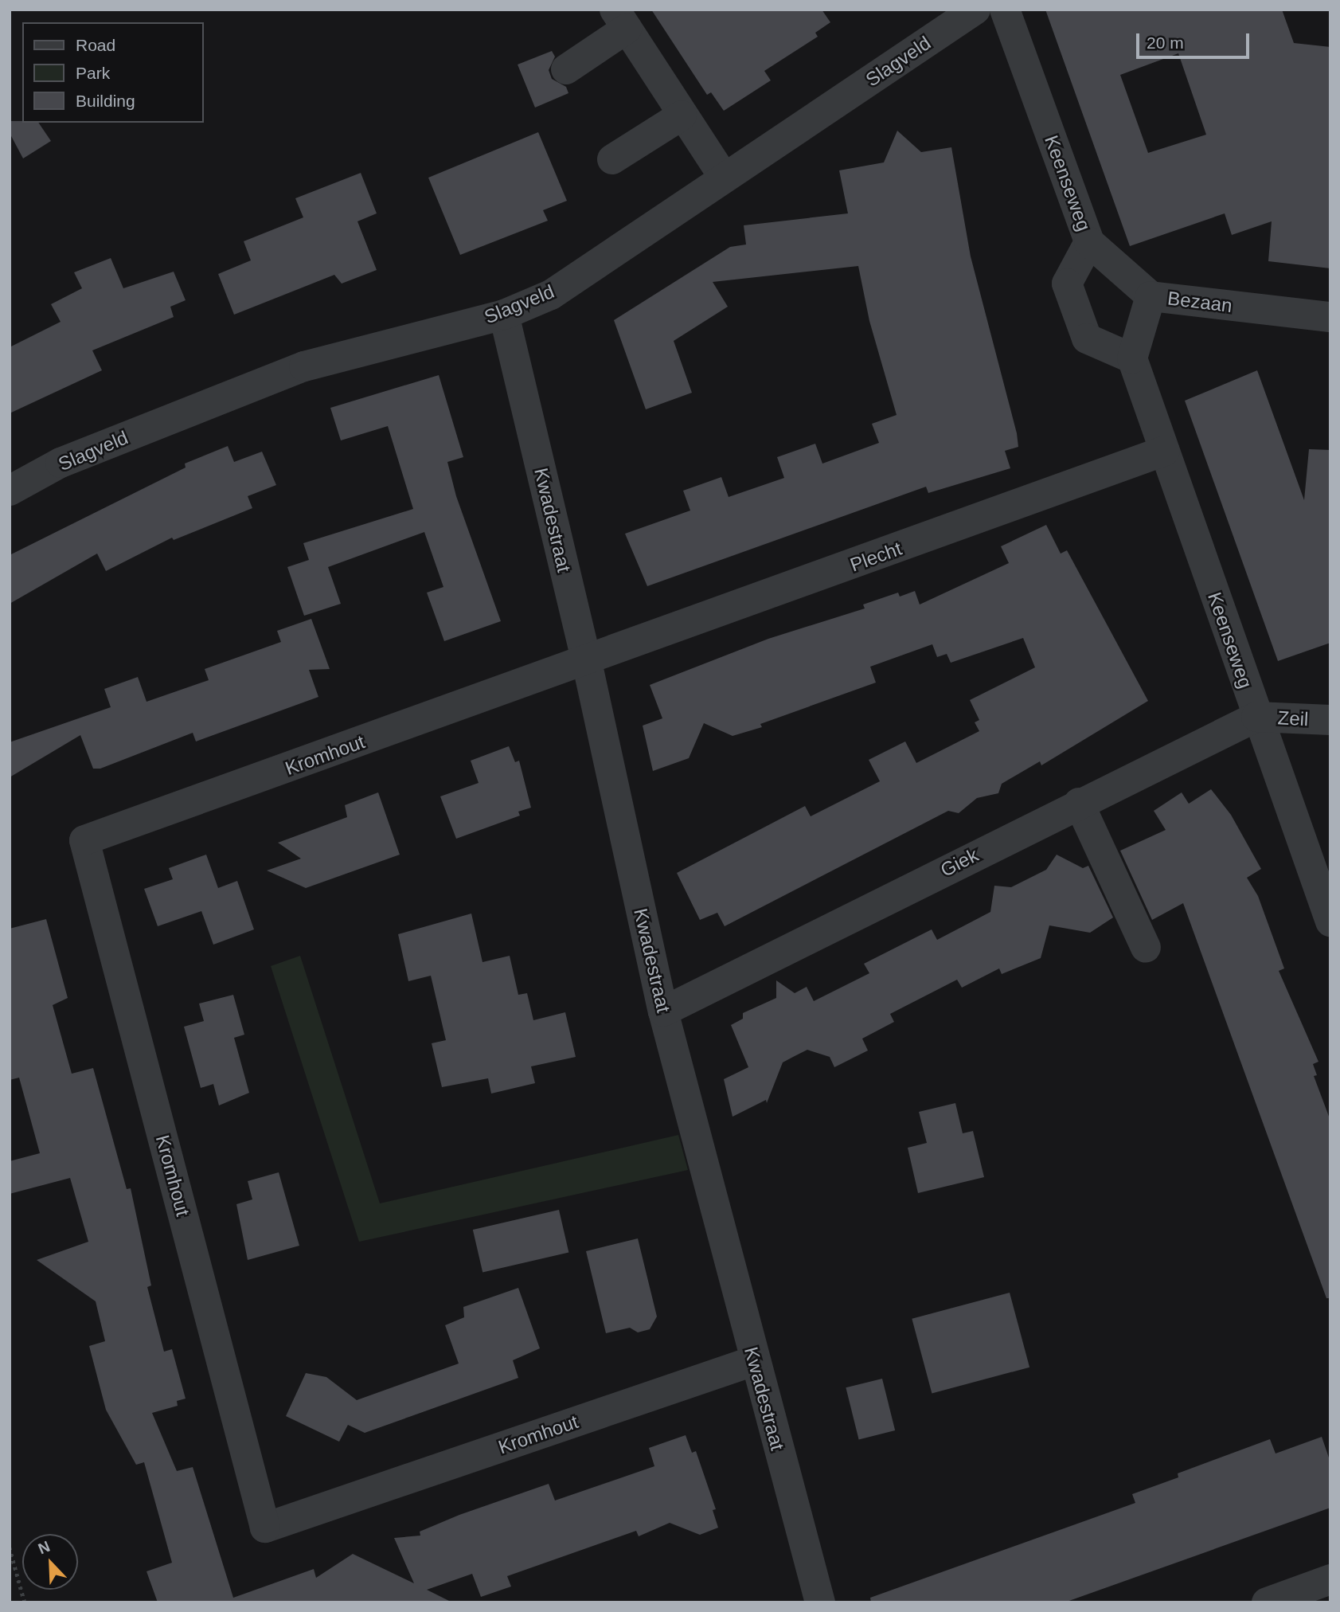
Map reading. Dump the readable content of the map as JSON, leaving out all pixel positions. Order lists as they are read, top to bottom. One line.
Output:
{"streets":{"street":["Slagveld","Keenseweg","Bezaan","Kwadestraat","Plecht","Zeil","Kromhout","Giek"]},"crossings":[["Slagveld","Kwadestraat"],["Keenseweg","Bezaan"],["Keenseweg","Plecht"],["Keenseweg","Zeil"],["Keenseweg","Giek"],["Kwadestraat","Plecht"],["Kwadestraat","Kromhout"],["Kwadestraat","Giek"],["Plecht","Kromhout"],["Zeil","Giek"]],"legend":["Road","Park","Building"],"scale_bar":"20 m","north":"top left"}
